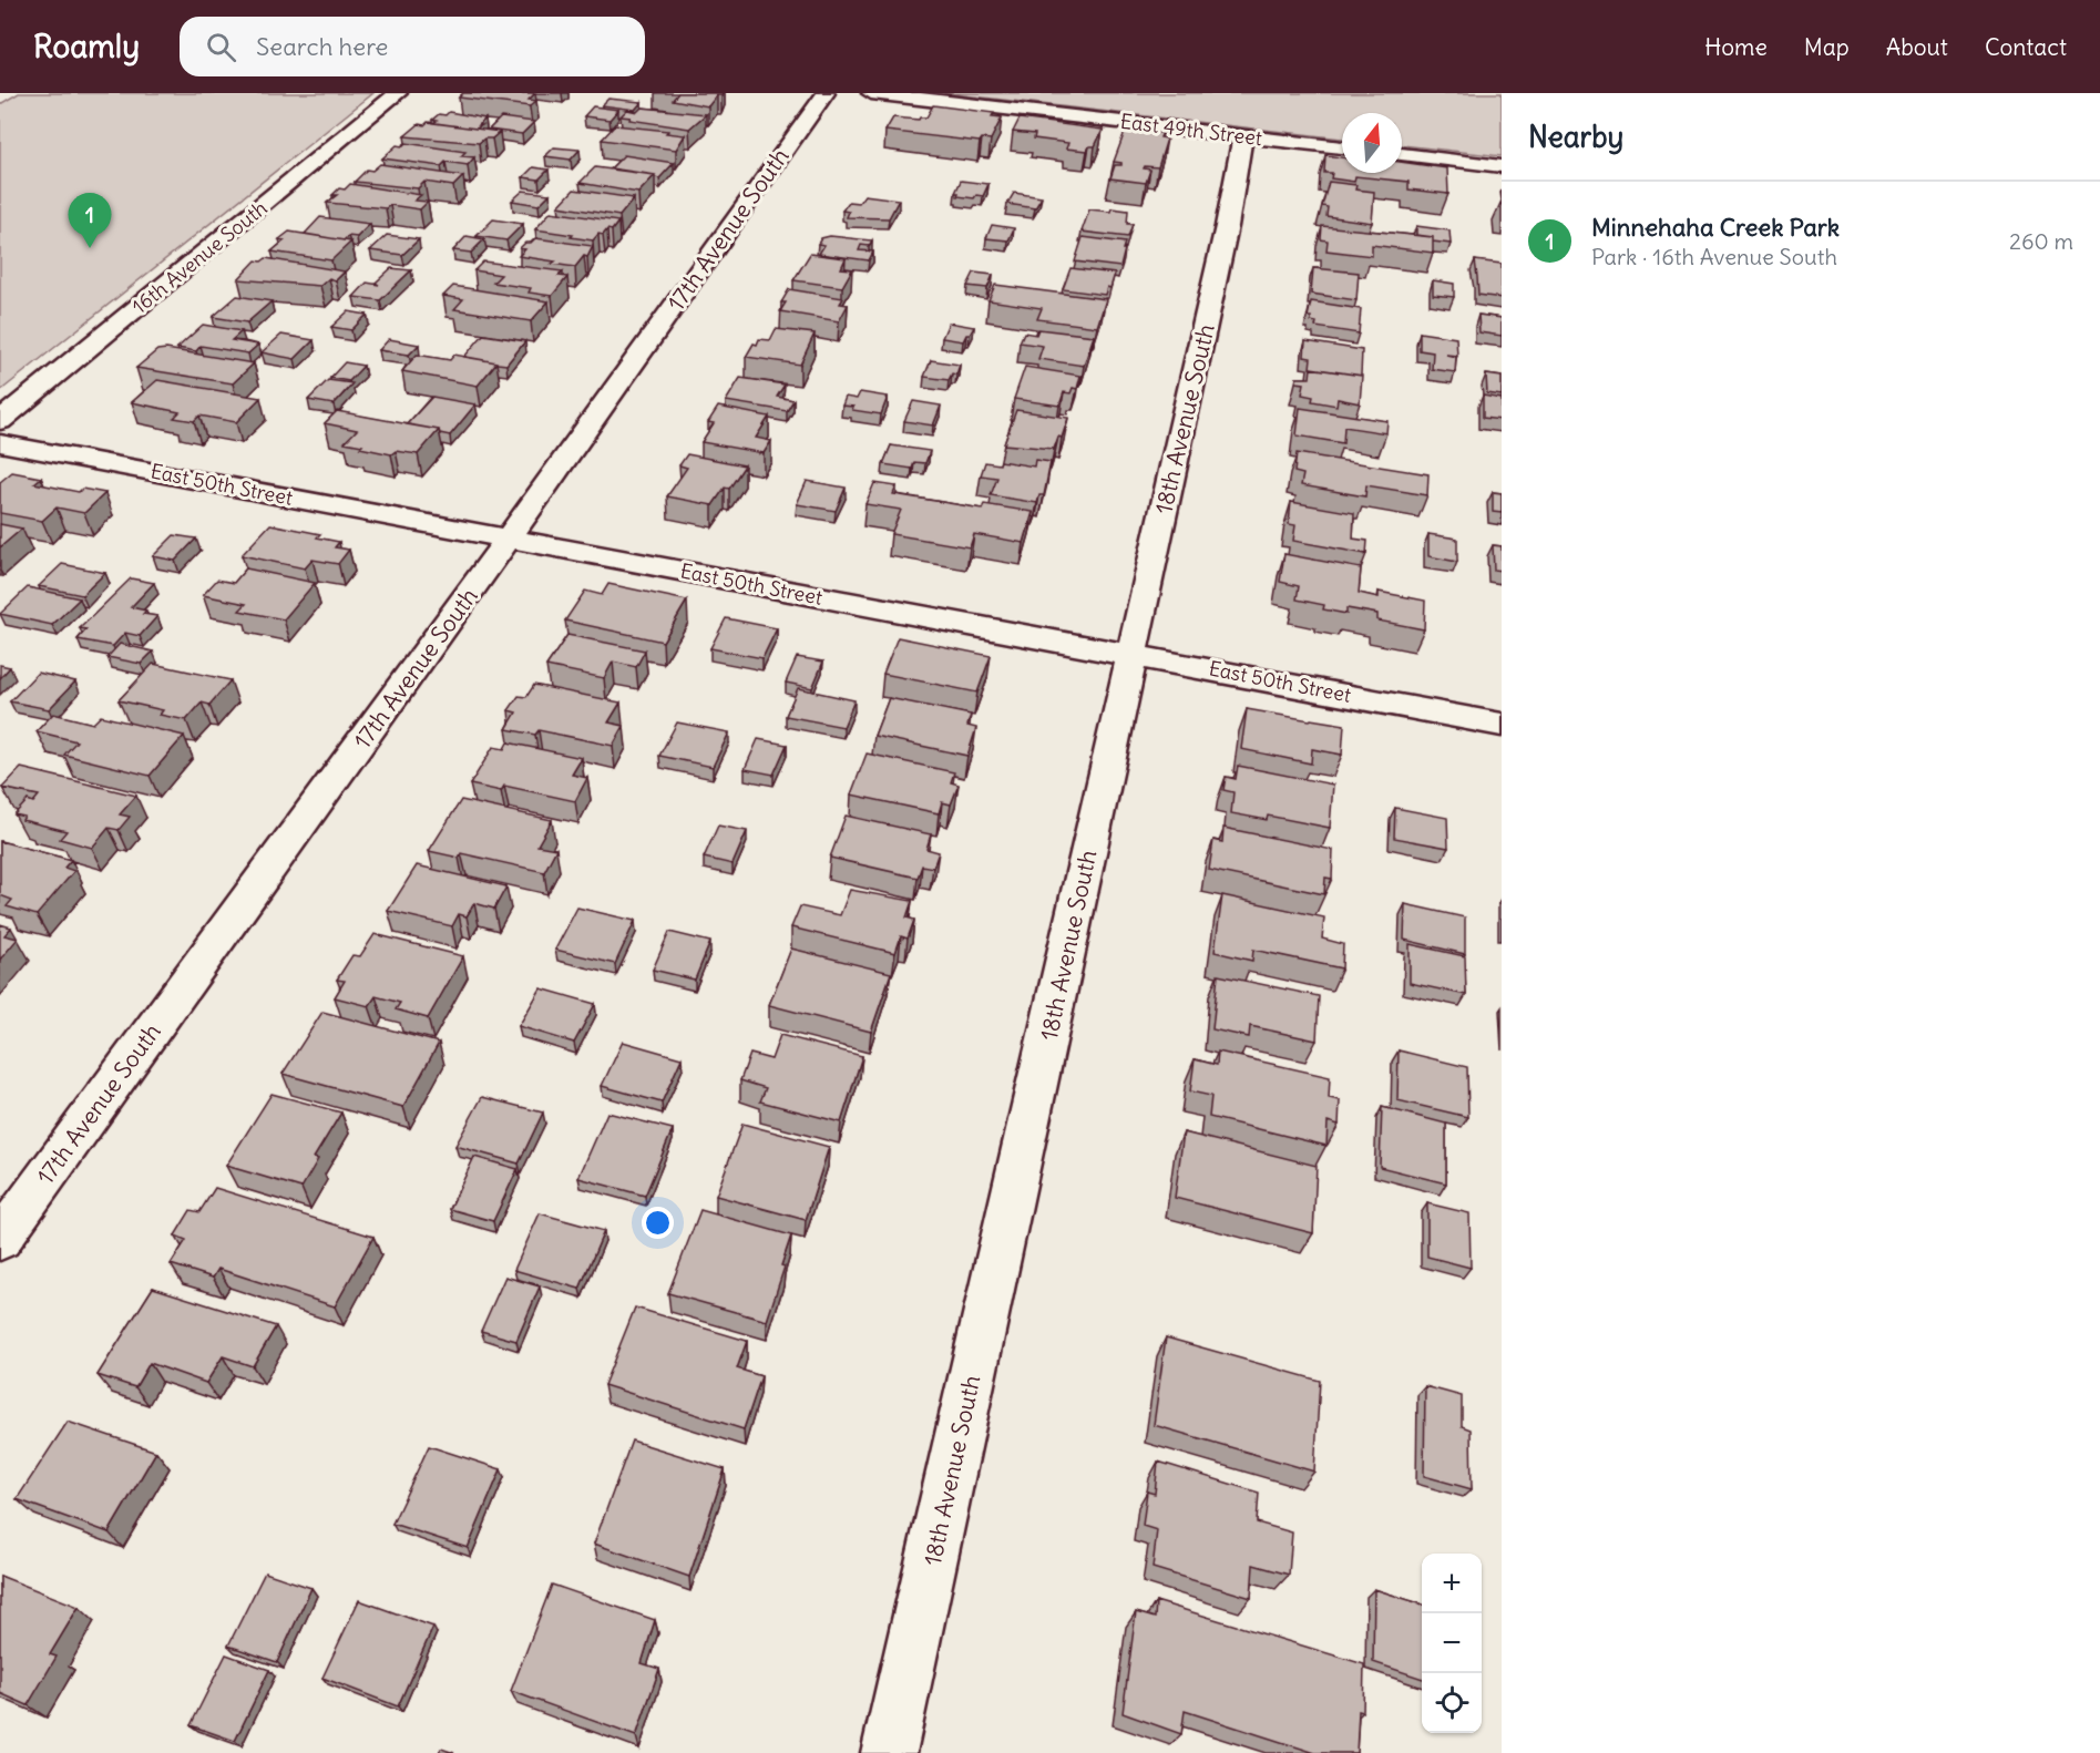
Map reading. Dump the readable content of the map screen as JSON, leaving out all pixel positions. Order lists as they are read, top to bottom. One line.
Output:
{"streets":{"street":["East 49th Street","17th Avenue South","16th Avenue South","18th Avenue South","East 50th Street"]},"crossings":[["East 49th Street","18th Avenue South"],["17th Avenue South","East 50th Street"],["18th Avenue South","East 50th Street"]],"north":"top","page":{"header":"Roamly","search":"Search here","nav":["Home","Map","About","Contact"],"heading":"Nearby","list":[{"mark":"1","name":"Minnehaha Creek Park","note":"Park · 16th Avenue South","value":"260 m"}],"pins":"1","map_buttons":["+","−"]}}
